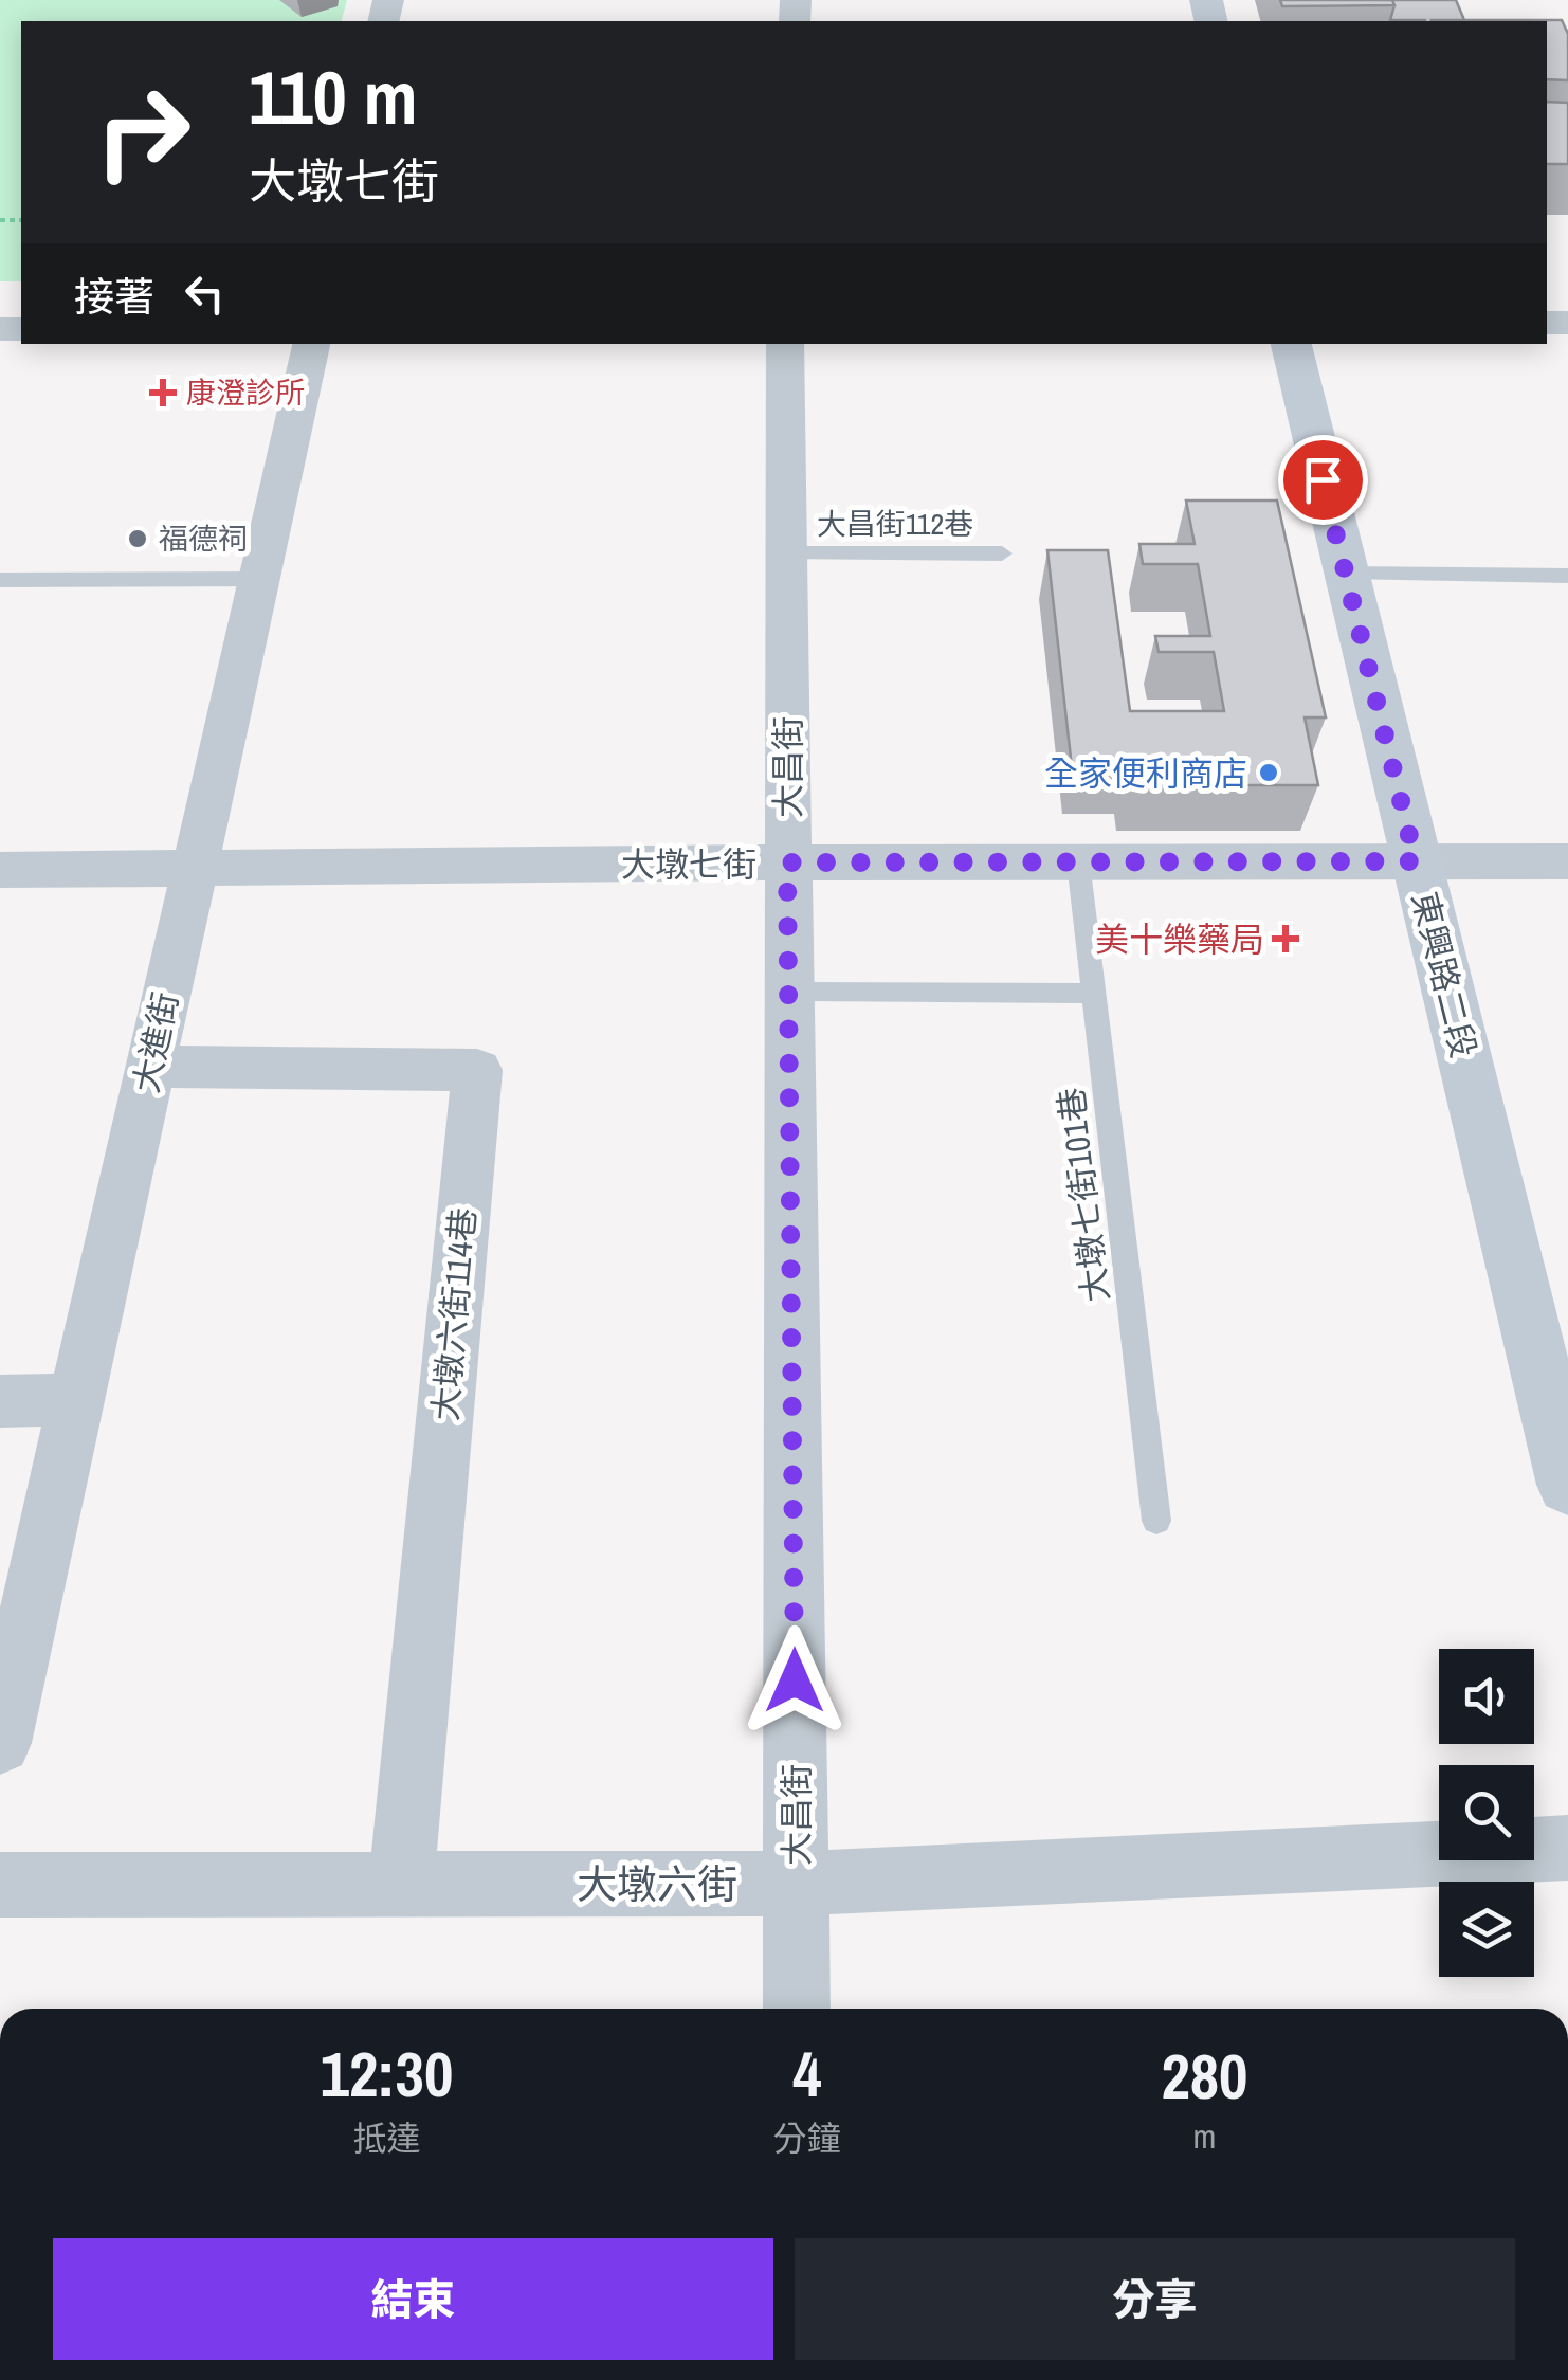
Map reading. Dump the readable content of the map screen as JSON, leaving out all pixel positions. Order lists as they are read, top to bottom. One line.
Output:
{"streets":{"street":["大昌街","大墩七街","東興路二段","大進街","大墩六街114巷","大墩六街"],"lane":["大昌街112巷","大墩七街101巷"]},"crossings":[["大昌街112巷","大昌街"],["大昌街","大墩七街"],["大昌街","大墩六街"],["大墩七街","東興路二段"],["大墩七街","大進街"],["大墩七街","大墩七街101巷"],["大進街","大墩六街114巷"],["大墩六街114巷","大墩六街"]],"places":{"health":["康澄診所","美十樂藥局"],"other":["福德祠","全家便利商店"]},"page":{"turn":["110 m","大墩七街"],"then":"接著","eta":["12:30","抵達","4","分鐘","280","m"],"buttons":["結束","分享"]}}
